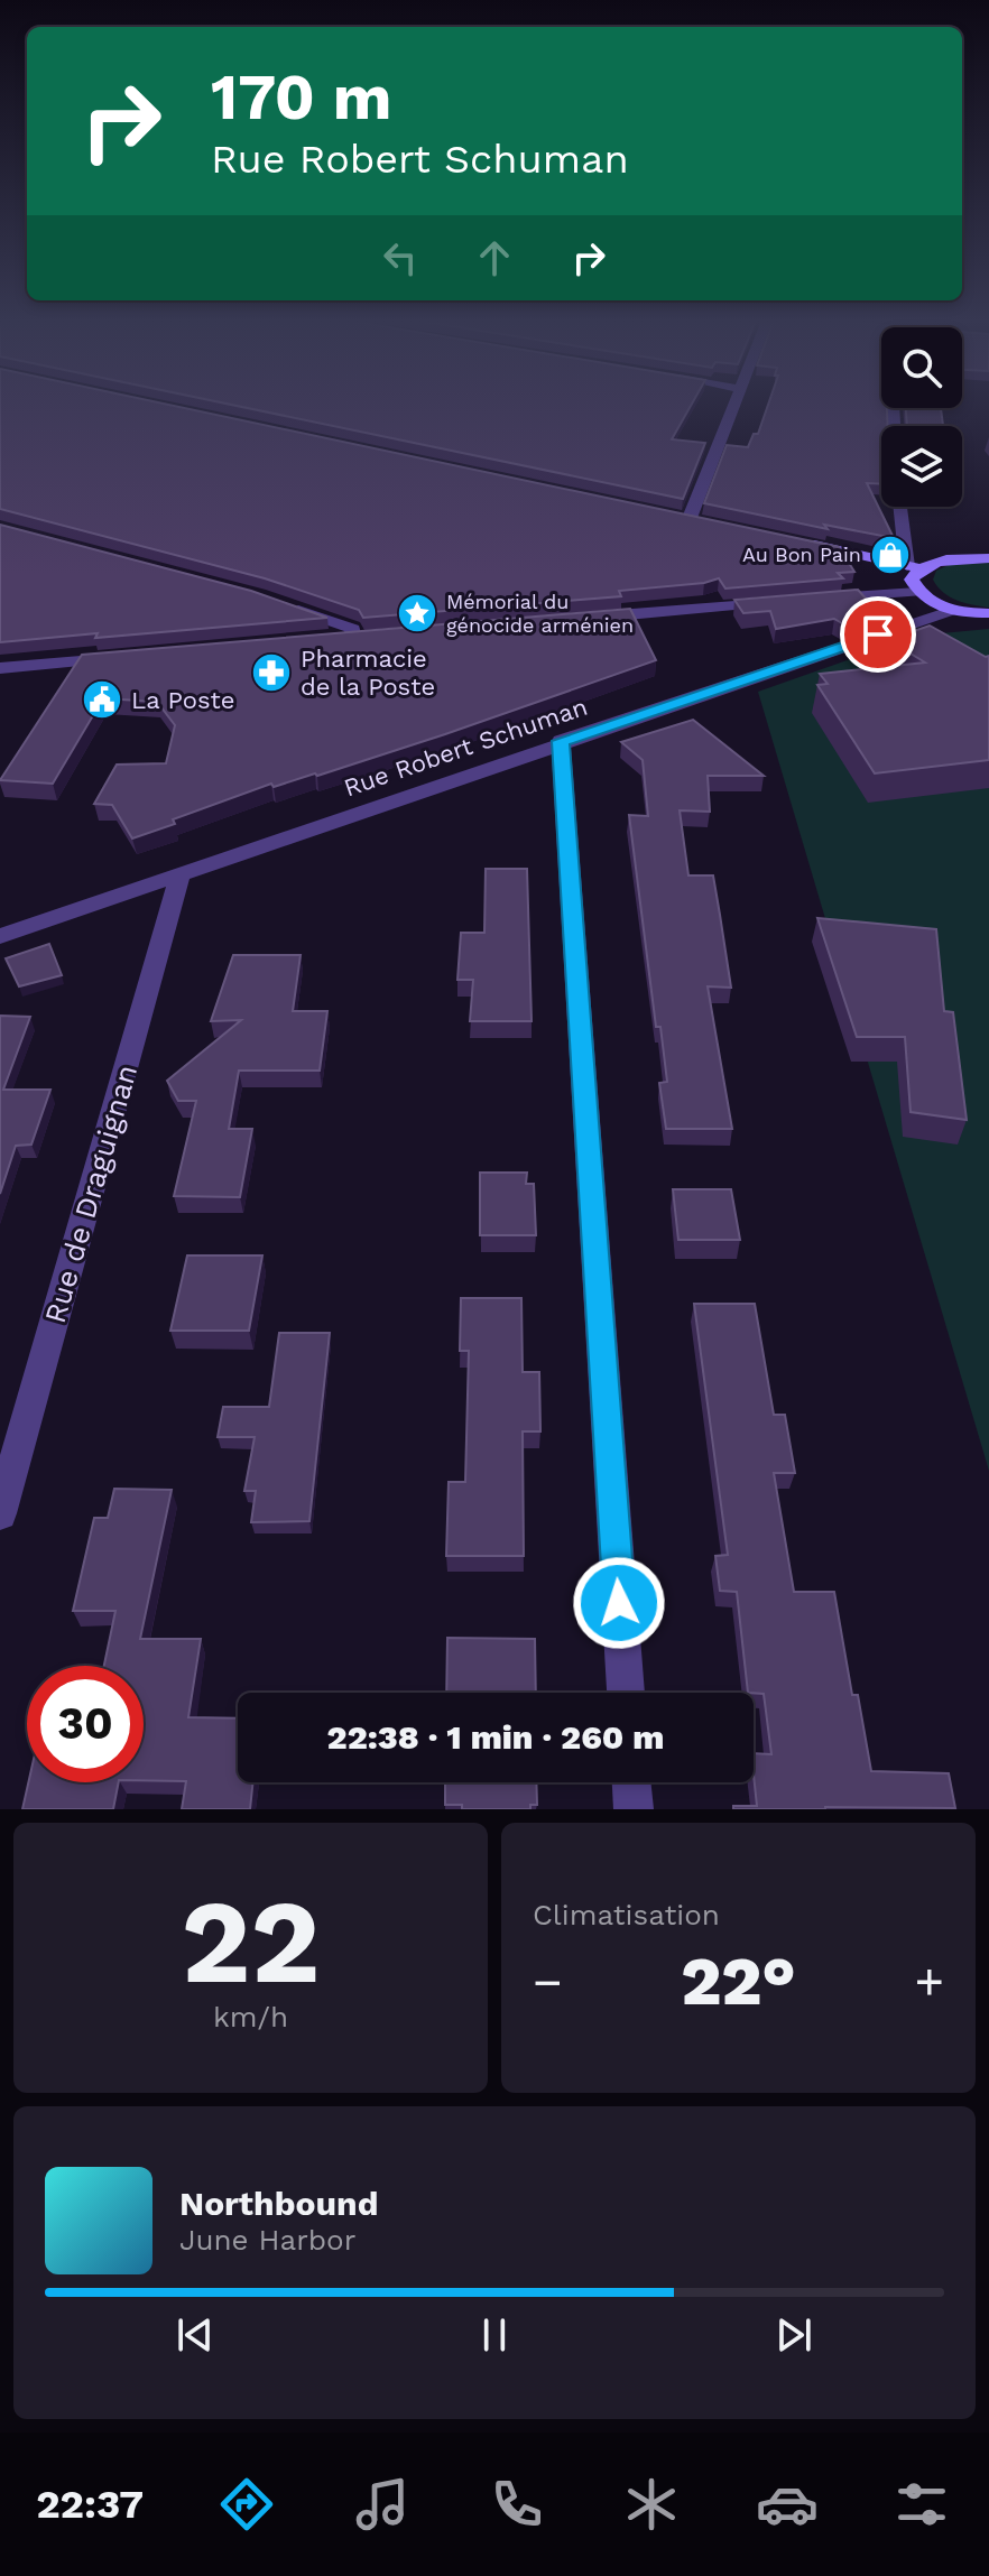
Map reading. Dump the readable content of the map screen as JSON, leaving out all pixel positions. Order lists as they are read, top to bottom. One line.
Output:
{"streets":{"street":["Rue Robert Schuman","Rue de Draguignan"]},"crossings":[["Rue Robert Schuman","Rue de Draguignan"]],"places":{"shop":["Au Bon Pain"],"place":["Mémorial du génocide arménien"],"pharmacy":["Pharmacie de la Poste"],"public building":["La Poste"]},"page":{"turn":["170 m","Rue Robert Schuman"],"limit":"30","trip":"22:38 · 1 min · 260 m","tile":[["22","km/h"],"Climatisation"],"heat":["−","22°","+"],"song":["Northbound","June Harbor"],"tabs":"22:37"}}
